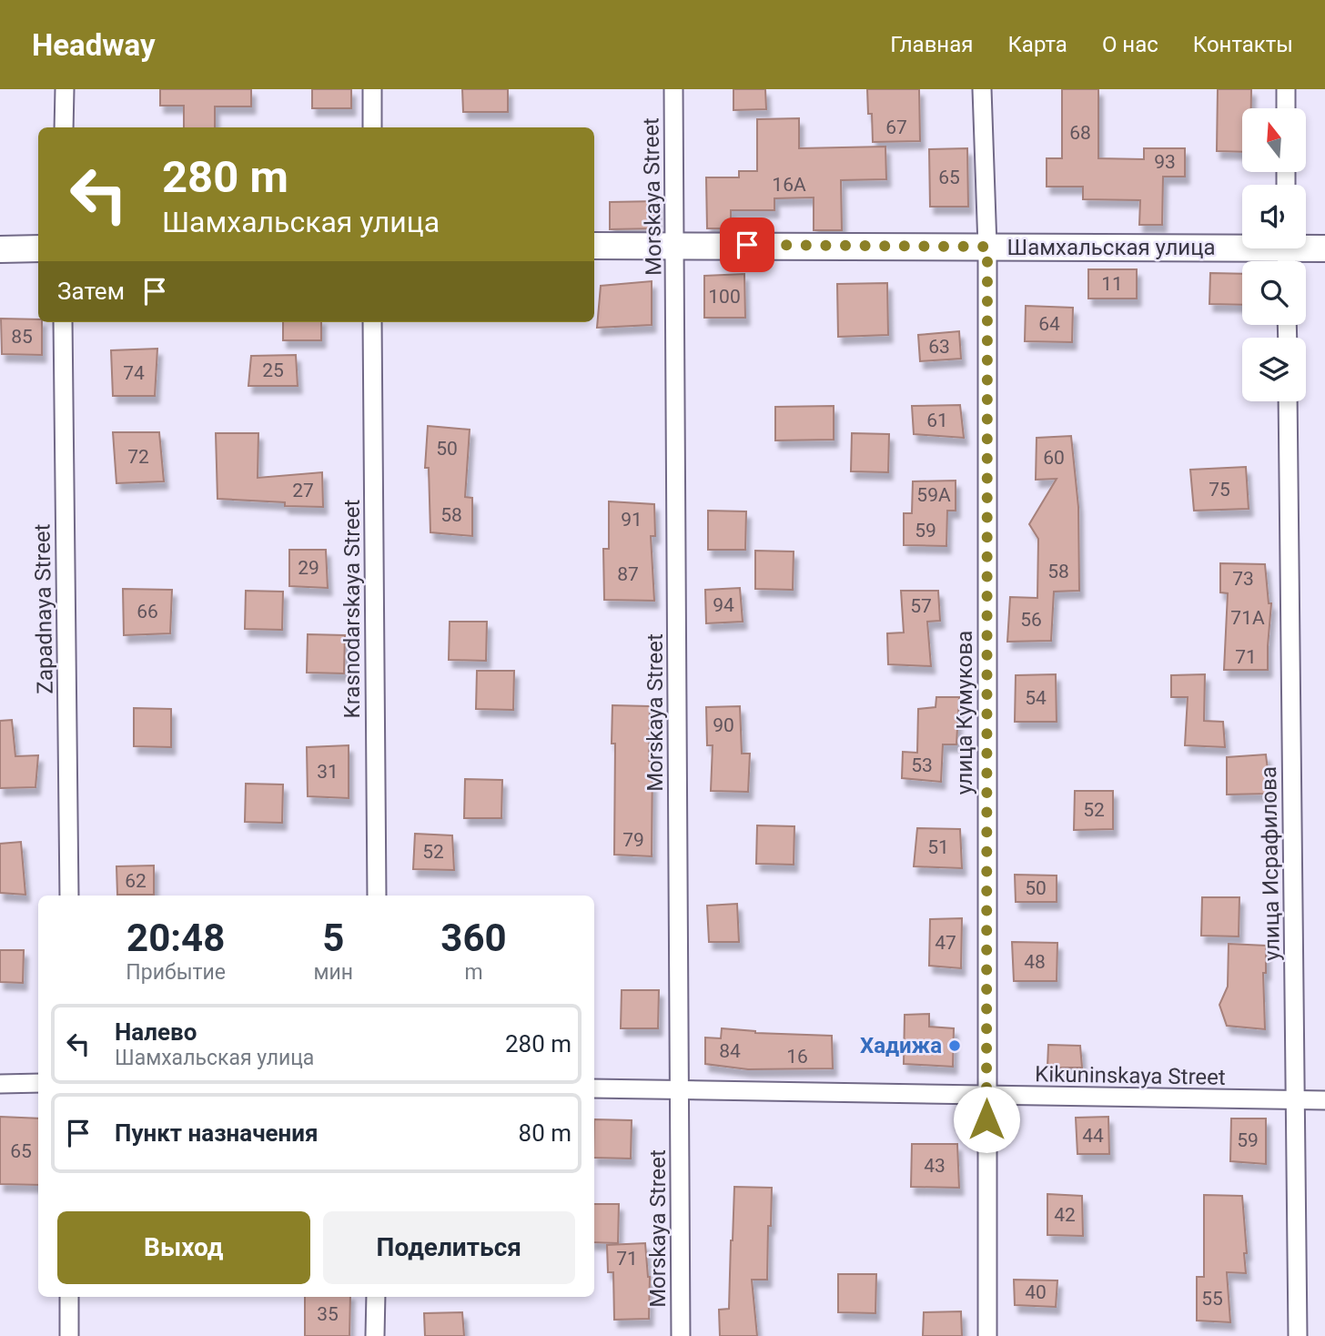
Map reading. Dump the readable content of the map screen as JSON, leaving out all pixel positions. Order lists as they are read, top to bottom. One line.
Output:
{"streets":{"street":["Morskaya Street","Шамхальская улица","Zapadnaya Street","Krasnodarskaya Street","улица Кумукова","улица Исрафилова","Kikuninskaya Street"]},"crossings":[["Morskaya Street","Шамхальская улица"],["Morskaya Street","Kikuninskaya Street"],["Шамхальская улица","улица Кумукова"],["улица Кумукова","Kikuninskaya Street"],["улица Исрафилова","Kikuninskaya Street"]],"places":["Хадижа"],"house_numbers":["67","68","93","65","16А","11","100","64","85","63","25","74","61","50","72","60","75","27","59А","58","91","59","29","58","87","73","94","57","66","71А","56","71","54","90","53","31","52","79","51","52","62","50","47","48","84","16","44","59","65","43","42","71","40","55","35"],"north":"top","page":{"header":"Headway","nav":["Главная","Карта","О нас","Контакты"],"turn":["280 m","Шамхальская улица"],"then":"Затем","eta":["20:48","Прибытие","5","мин","360","m"],"list":[{"name":"Налево","note":"Шамхальская улица","value":"280 m"},{"name":"Пункт назначения","value":"80 m"}],"buttons":["Выход","Поделиться"]}}
